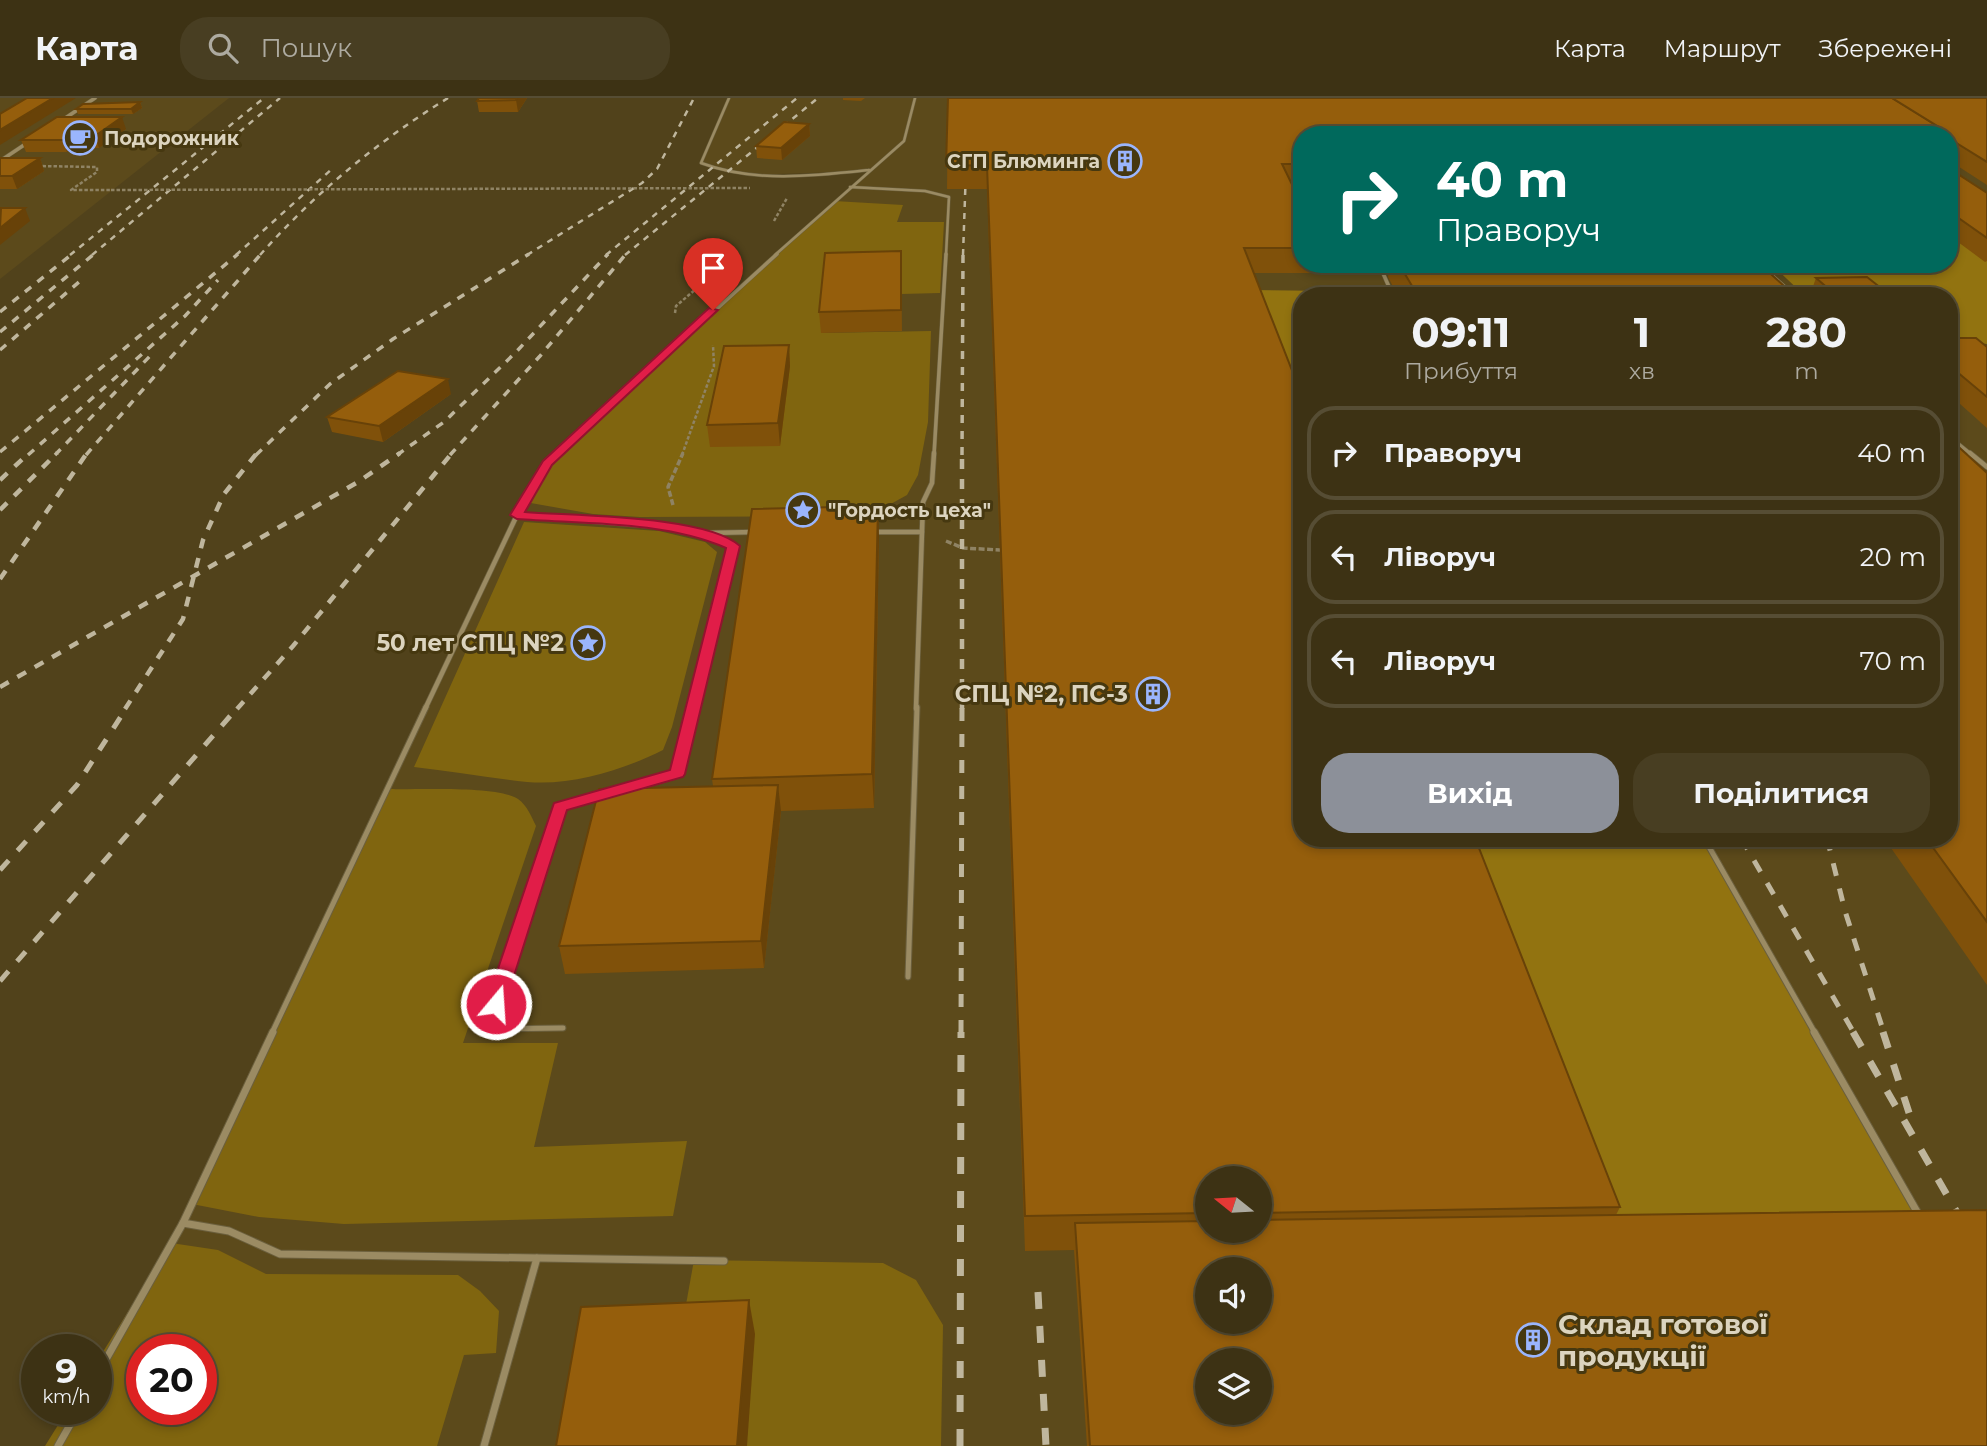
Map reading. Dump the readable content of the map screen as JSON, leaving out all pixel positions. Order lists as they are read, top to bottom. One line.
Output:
{"places":{"cafe":["Подорожник"],"building":["СГП Блюминга","СПЦ №2, ПС-3","Склад готової продукції"],"place":["\"Гордость цеха\"","50 лет СПЦ №2"]},"north":"left","page":{"header":"Карта","search":"Пошук","nav":["Карта","Маршрут","Збережені"],"turn":["40 m","Праворуч"],"eta":["09:11","Прибуття","1","хв","280","m"],"list":[{"name":"Праворуч","value":"40 m"},{"name":"Ліворуч","value":"20 m"},{"name":"Ліворуч","value":"70 m"}],"buttons":["Вихід","Поділитися"],"speed":"9 km/h","limit":"20"}}
